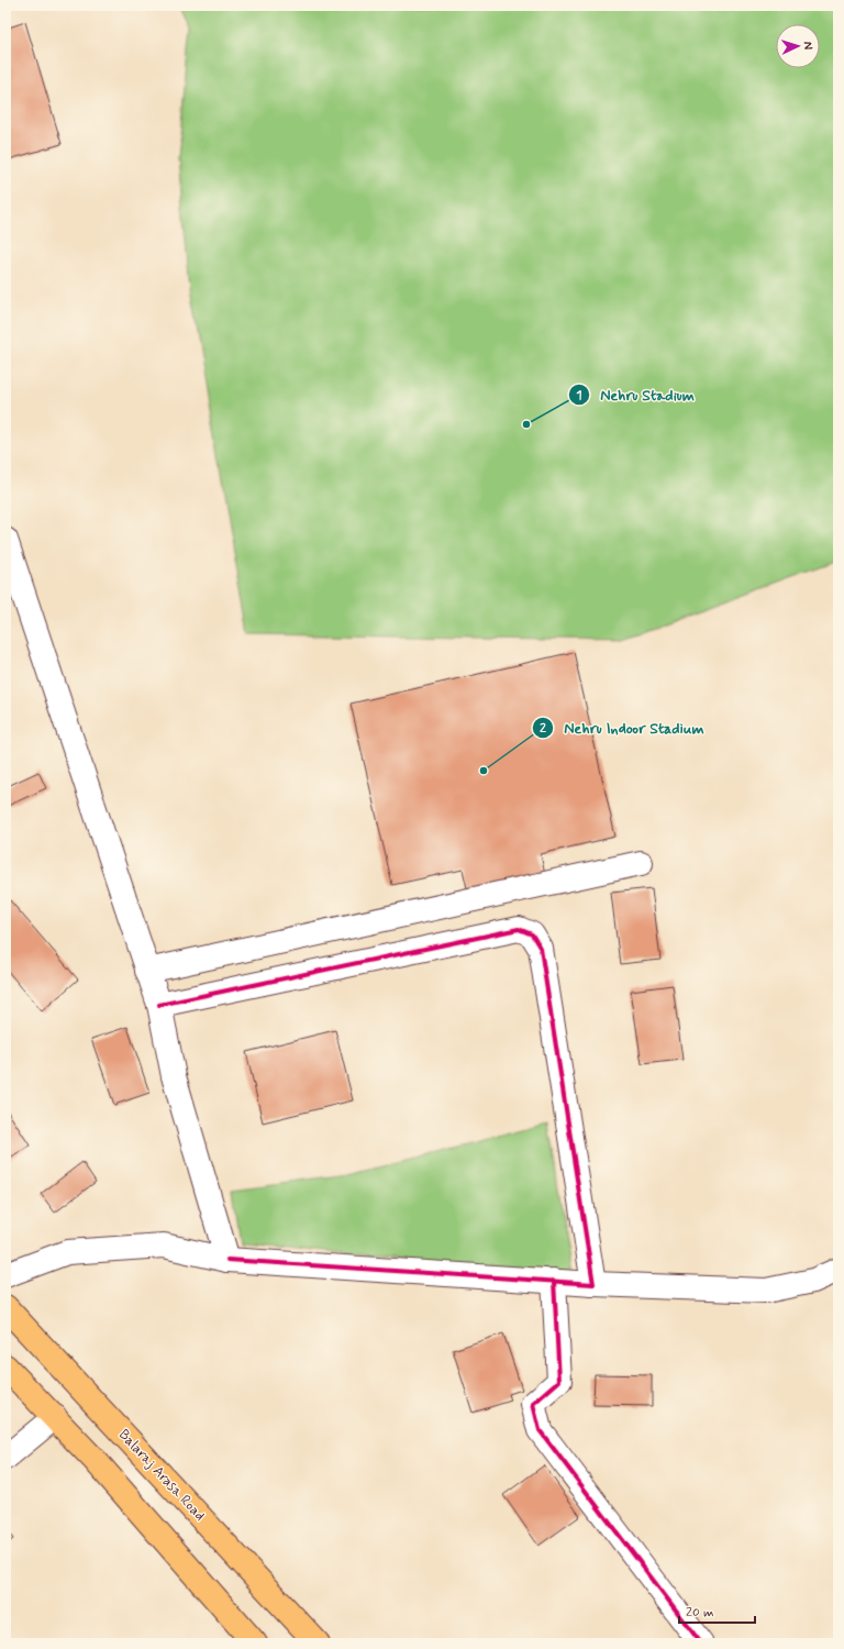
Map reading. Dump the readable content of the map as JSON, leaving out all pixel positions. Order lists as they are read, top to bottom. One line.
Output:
{"streets":{"main road":["Balaraj Arasa Road"]},"places":["Nehru Stadium","Nehru Indoor Stadium"],"scale_bar":"20 m","north":"right"}
